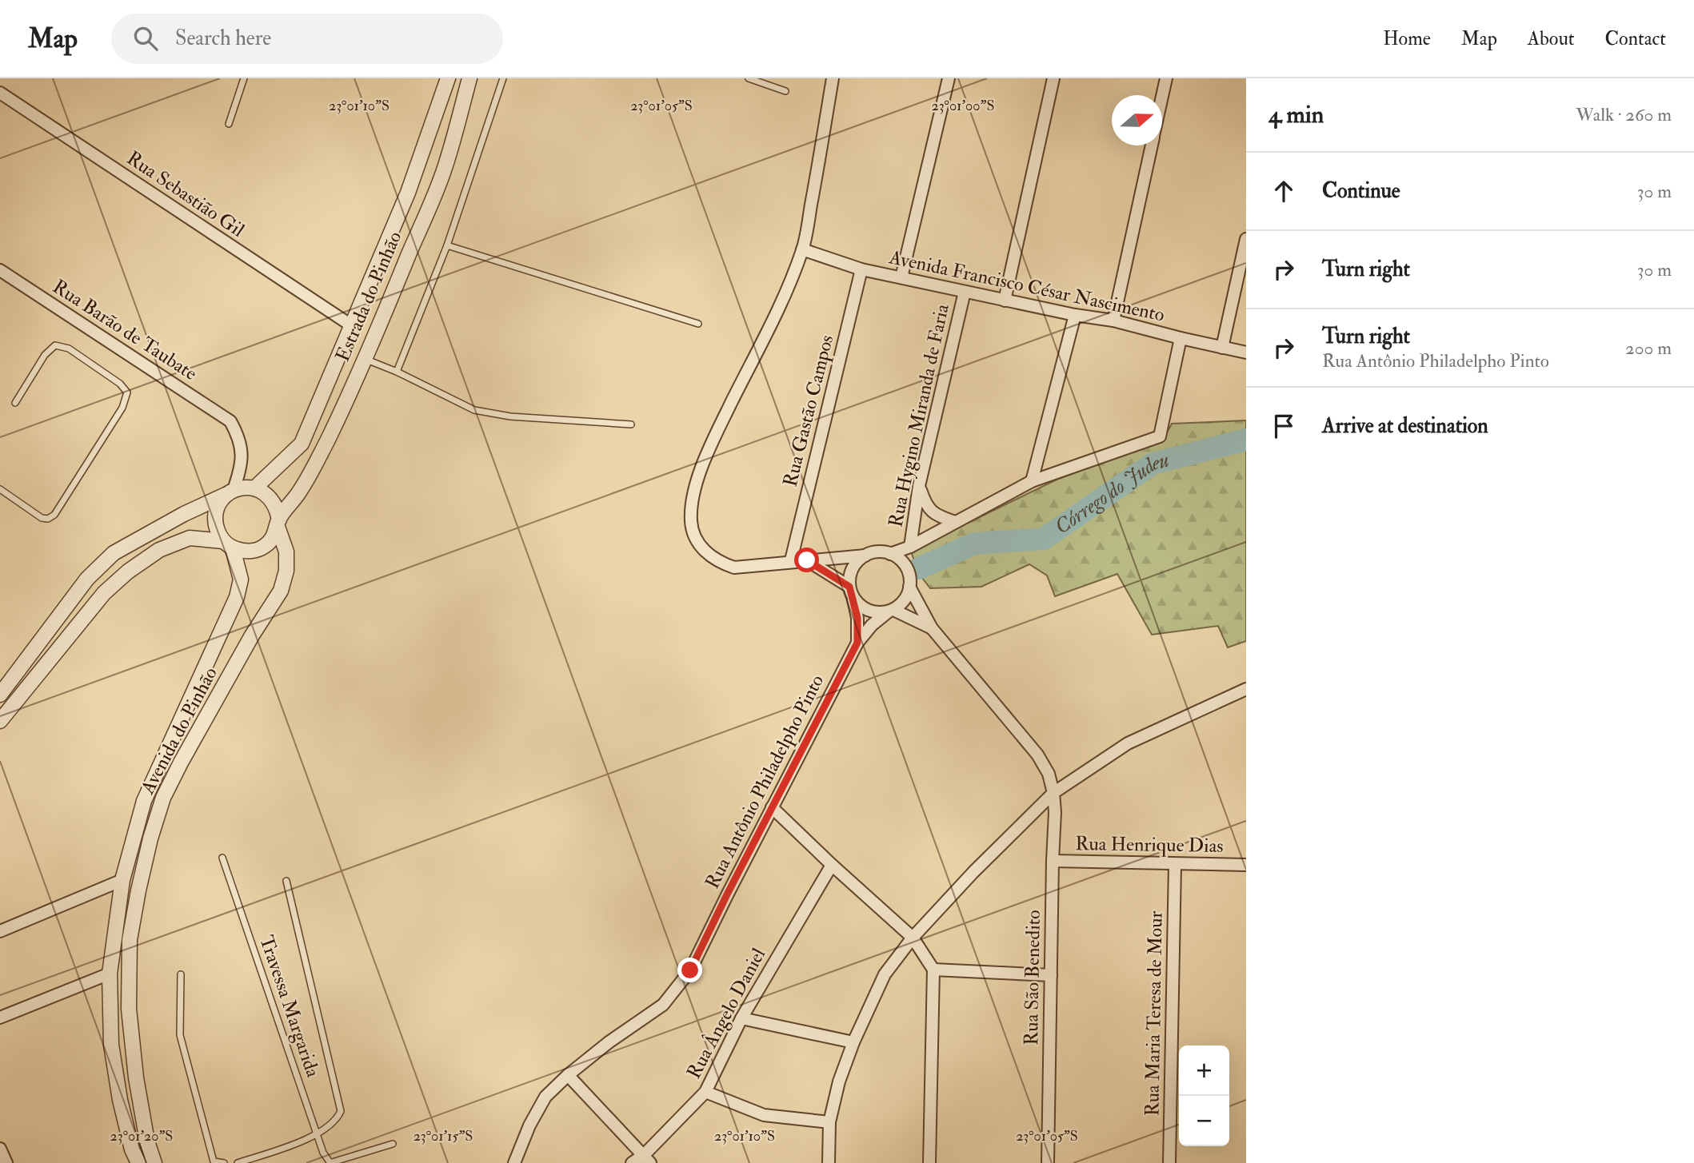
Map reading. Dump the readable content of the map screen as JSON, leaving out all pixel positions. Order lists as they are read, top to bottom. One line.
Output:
{"streets":{"street":["Rua Sebastião Gil","Avenida Francisco César Nascimento","Estrada do Pinhão","Rua Barão de Taubate","Rua Gastão Campos","Rua Hygino Miranda de Faria","Avenida do Pinhão","Rua Antônio Philadelpho Pinto","Rua Henrique Dias","Rua São Benedito","Rua Ângelo Daniel","Rua Maria Teresa de Mour"],"lane":["Travessa Margarida"]},"crossings":[["Rua Sebastião Gil","Estrada do Pinhão"],["Avenida Francisco César Nascimento","Rua Gastão Campos"],["Avenida Francisco César Nascimento","Rua Hygino Miranda de Faria"],["Estrada do Pinhão","Rua Barão de Taubate"],["Estrada do Pinhão","Avenida do Pinhão"],["Rua Barão de Taubate","Avenida do Pinhão"],["Rua Henrique Dias","Rua São Benedito"],["Rua Henrique Dias","Rua Maria Teresa de Mour"]],"water":["Córrego do Judeu"],"north":"right","page":{"header":"Map","search":"Search here","nav":["Home","Map","About","Contact"],"heading":["4 min","Walk · 260 m"],"list":[["Continue","30 m"],["Turn right","30 m"],["Turn right","Rua Antônio Philadelpho Pinto","200 m"],"Arrive at destination"],"map_buttons":["+","−"]},"coordinates":["23°01'10\"S","23°01'05\"S","23°01'00\"S","23°01'20\"S","23°01'15\"S"]}
